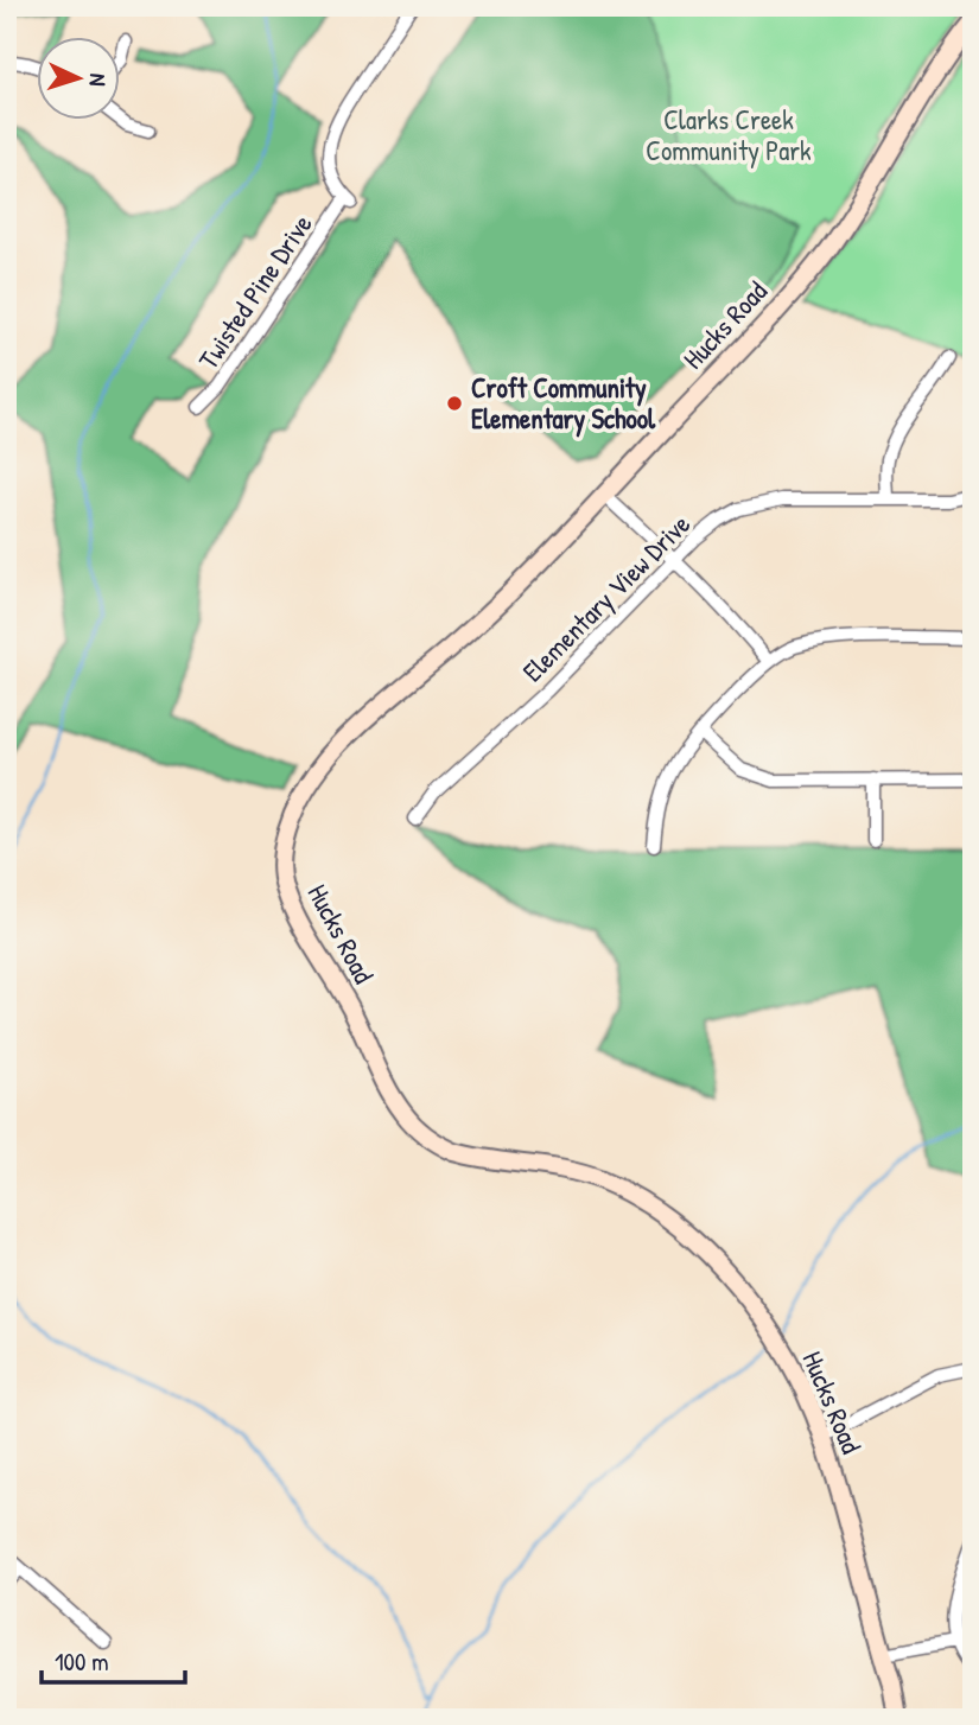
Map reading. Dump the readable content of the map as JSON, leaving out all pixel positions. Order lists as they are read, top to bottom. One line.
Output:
{"streets":{"main road":["Hucks Road"],"street":["Twisted Pine Drive","Elementary View Drive"]},"parks":["Clarks Creek Community Park"],"places":["Croft Community Elementary School"],"scale_bar":"100 m","north":"right"}
